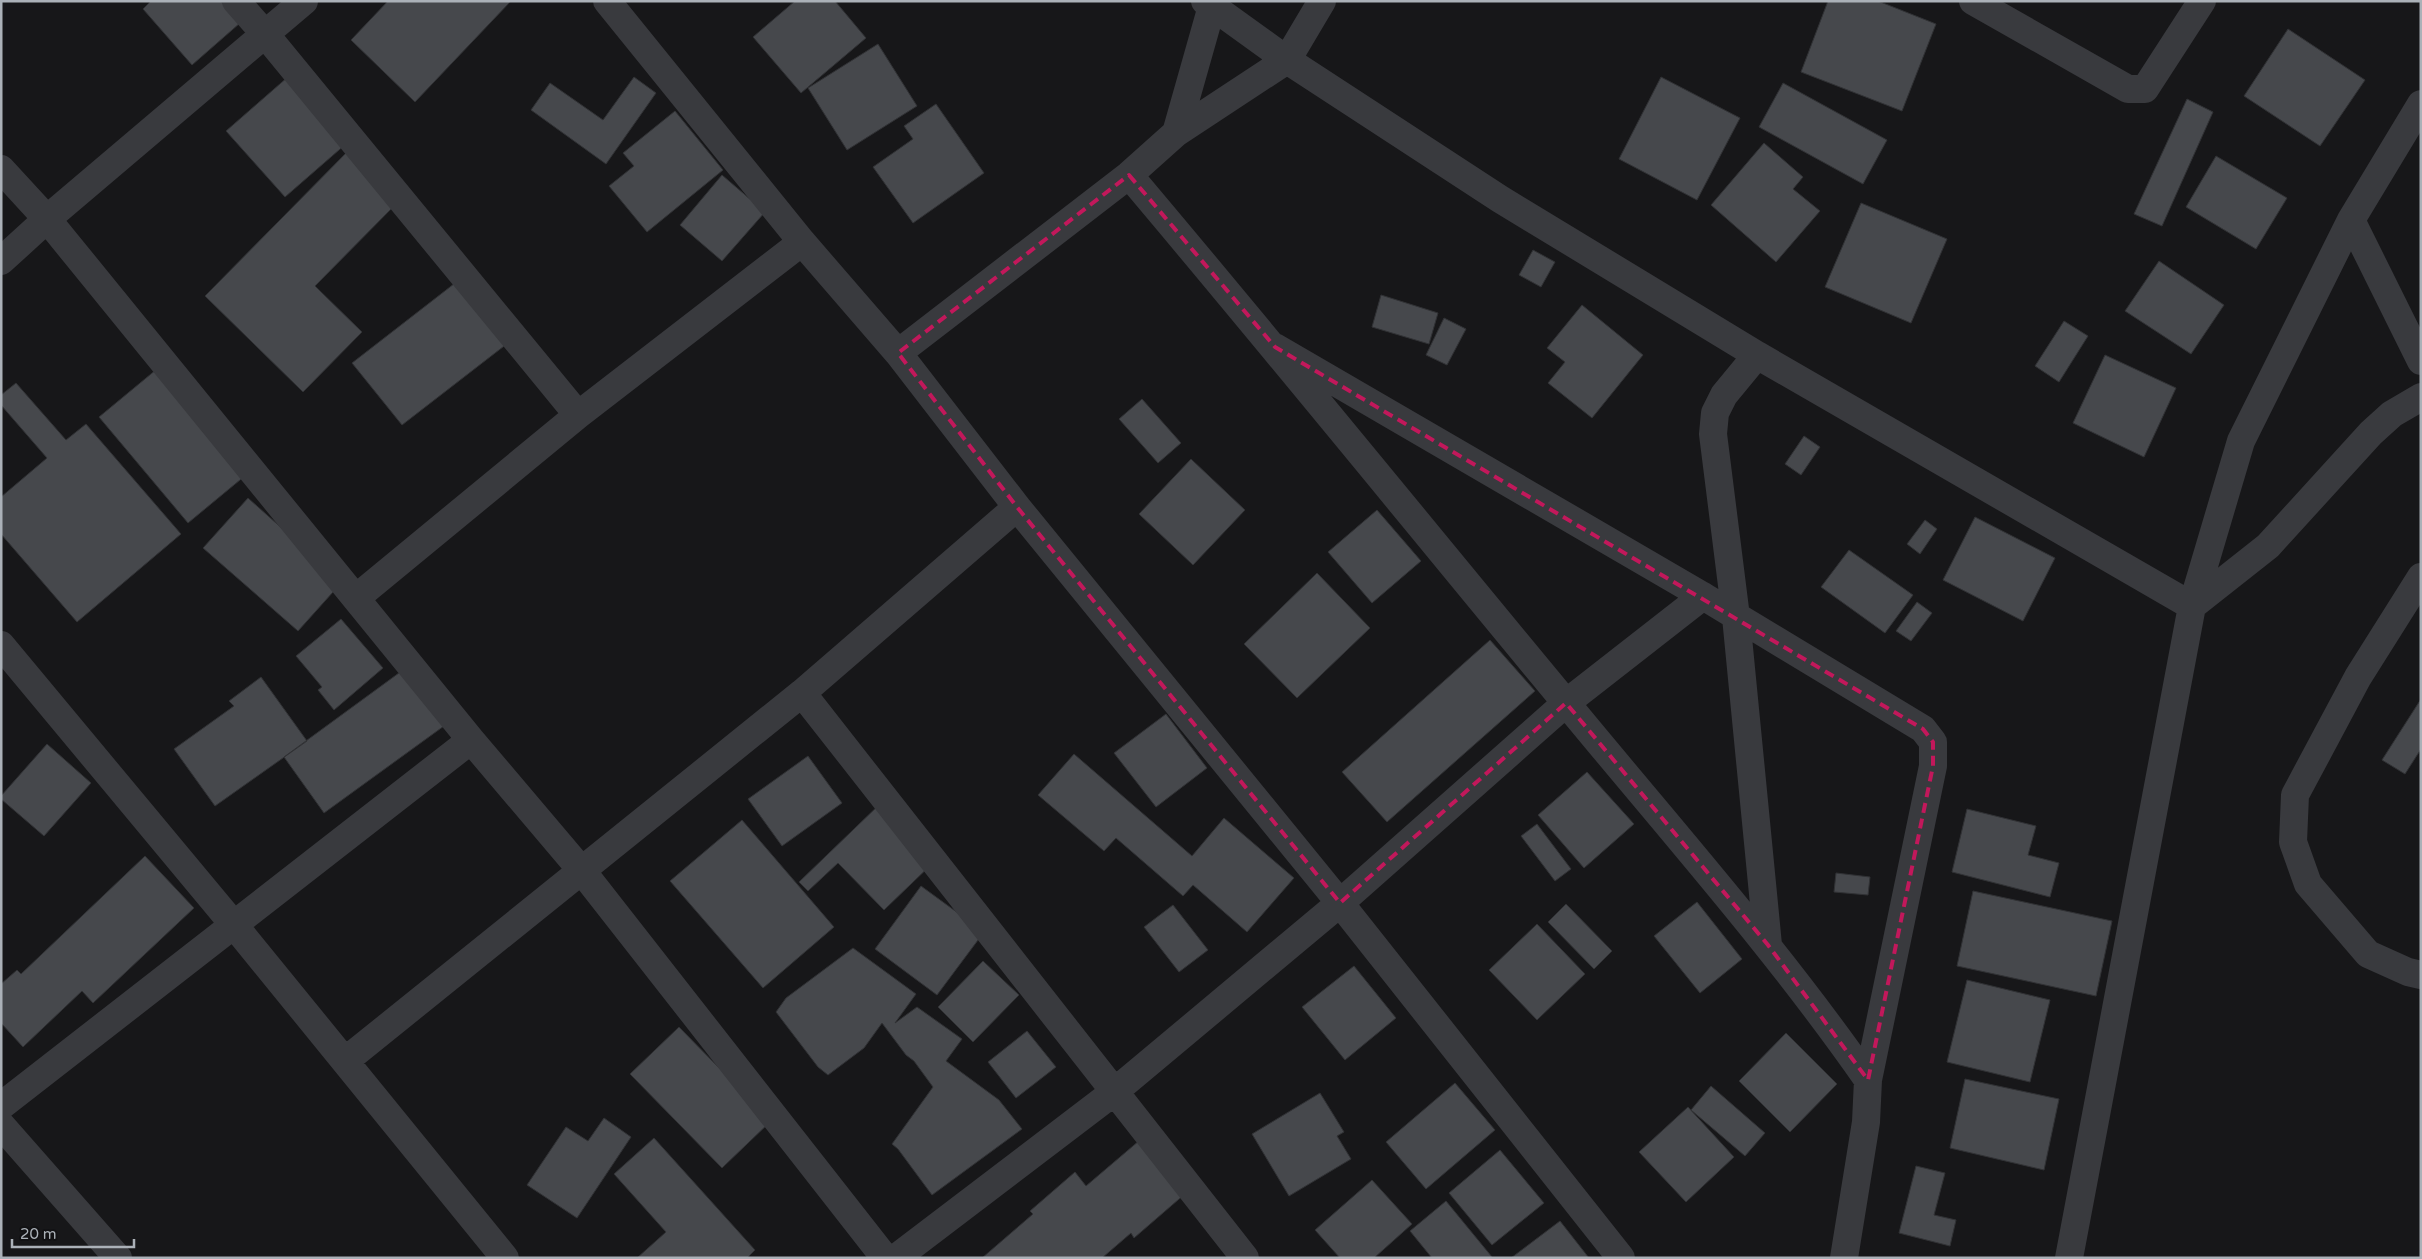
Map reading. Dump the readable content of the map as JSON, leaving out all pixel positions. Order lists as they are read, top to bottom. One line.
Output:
{"scale_bar":"20 m"}
